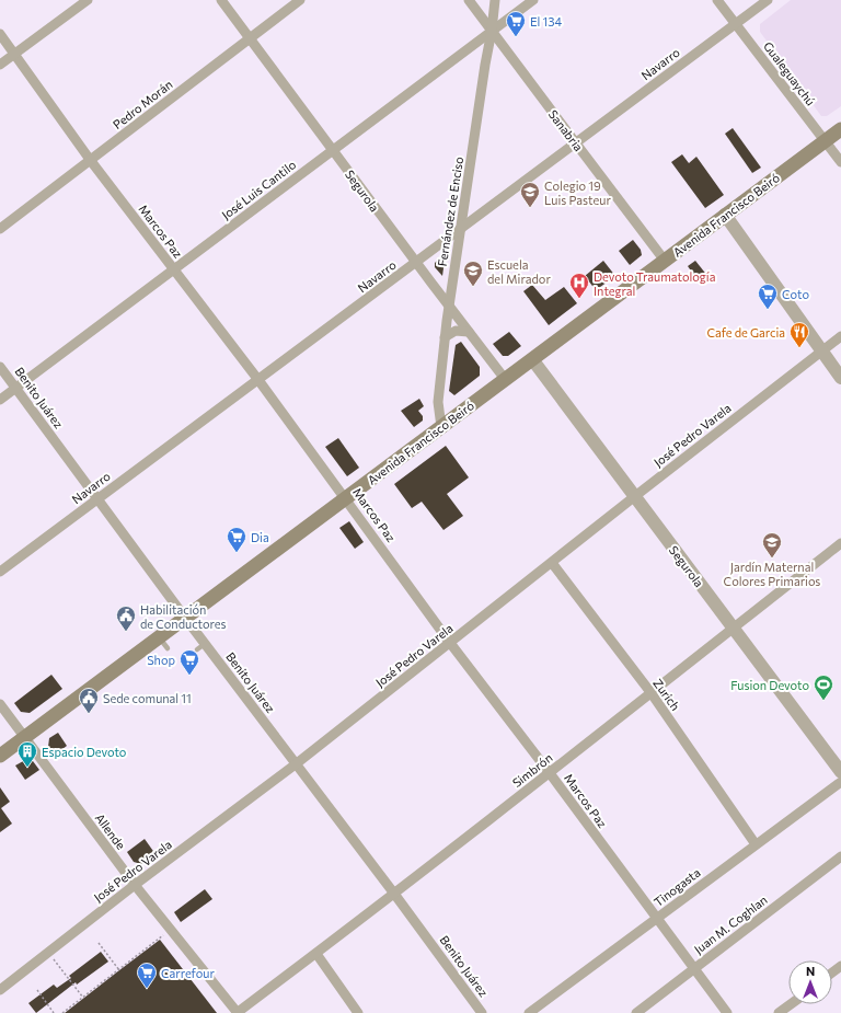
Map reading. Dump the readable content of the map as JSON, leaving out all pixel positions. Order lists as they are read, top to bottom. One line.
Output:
{"streets":{"main road":["Avenida Francisco Beiró"],"street":["Navarro","Gualeguaychú","Pedro Morán","Sanabria","José Luis Cantilo","Segurola","Fernández de Enciso","Marcos Paz","Benito Juárez","José Pedro Varela","Zurich","Simbrón","Allende","Tinogasta","Juan M. Coghlan"]},"crossings":[["Navarro","Gualeguaychú"],["Navarro","Sanabria"],["Navarro","Segurola"],["Navarro","Fernández de Enciso"],["Navarro","Marcos Paz"],["Navarro","Benito Juárez"],["Gualeguaychú","Avenida Francisco Beiró"],["Pedro Morán","Segurola"],["Pedro Morán","Marcos Paz"],["Sanabria","José Luis Cantilo"],["Sanabria","Fernández de Enciso"],["Sanabria","Avenida Francisco Beiró"],["José Luis Cantilo","Segurola"],["José Luis Cantilo","Fernández de Enciso"],["José Luis Cantilo","Marcos Paz"],["José Luis Cantilo","Benito Juárez"],["Segurola","Fernández de Enciso"],["Segurola","Avenida Francisco Beiró"],["Segurola","José Pedro Varela"],["Segurola","Simbrón"],["Fernández de Enciso","Avenida Francisco Beiró"],["Avenida Francisco Beiró","Marcos Paz"],["Avenida Francisco Beiró","Benito Juárez"],["Avenida Francisco Beiró","Allende"],["Marcos Paz","José Pedro Varela"],["Marcos Paz","Simbrón"],["Marcos Paz","Tinogasta"],["Marcos Paz","Juan M. Coghlan"],["Benito Juárez","José Pedro Varela"],["Benito Juárez","Simbrón"],["José Pedro Varela","Zurich"],["José Pedro Varela","Allende"],["Zurich","Simbrón"],["Zurich","Tinogasta"],["Simbrón","Allende"]],"places":{"supermarket":["El 134","Coto","Dia","Shop","Carrefour"],"school or university":["Colegio 19 Luis Pasteur","Escuela del Mirador","Jardín Maternal Colores Primarios"],"hospital":["Devoto Traumatología Integral"],"restaurant":["Cafe de Garcia"],"public building":["Habilitación de Conductores","Sede comunal 11"],"sports":["Fusion Devoto"],"building":["Espacio Devoto"]},"north":"top"}
